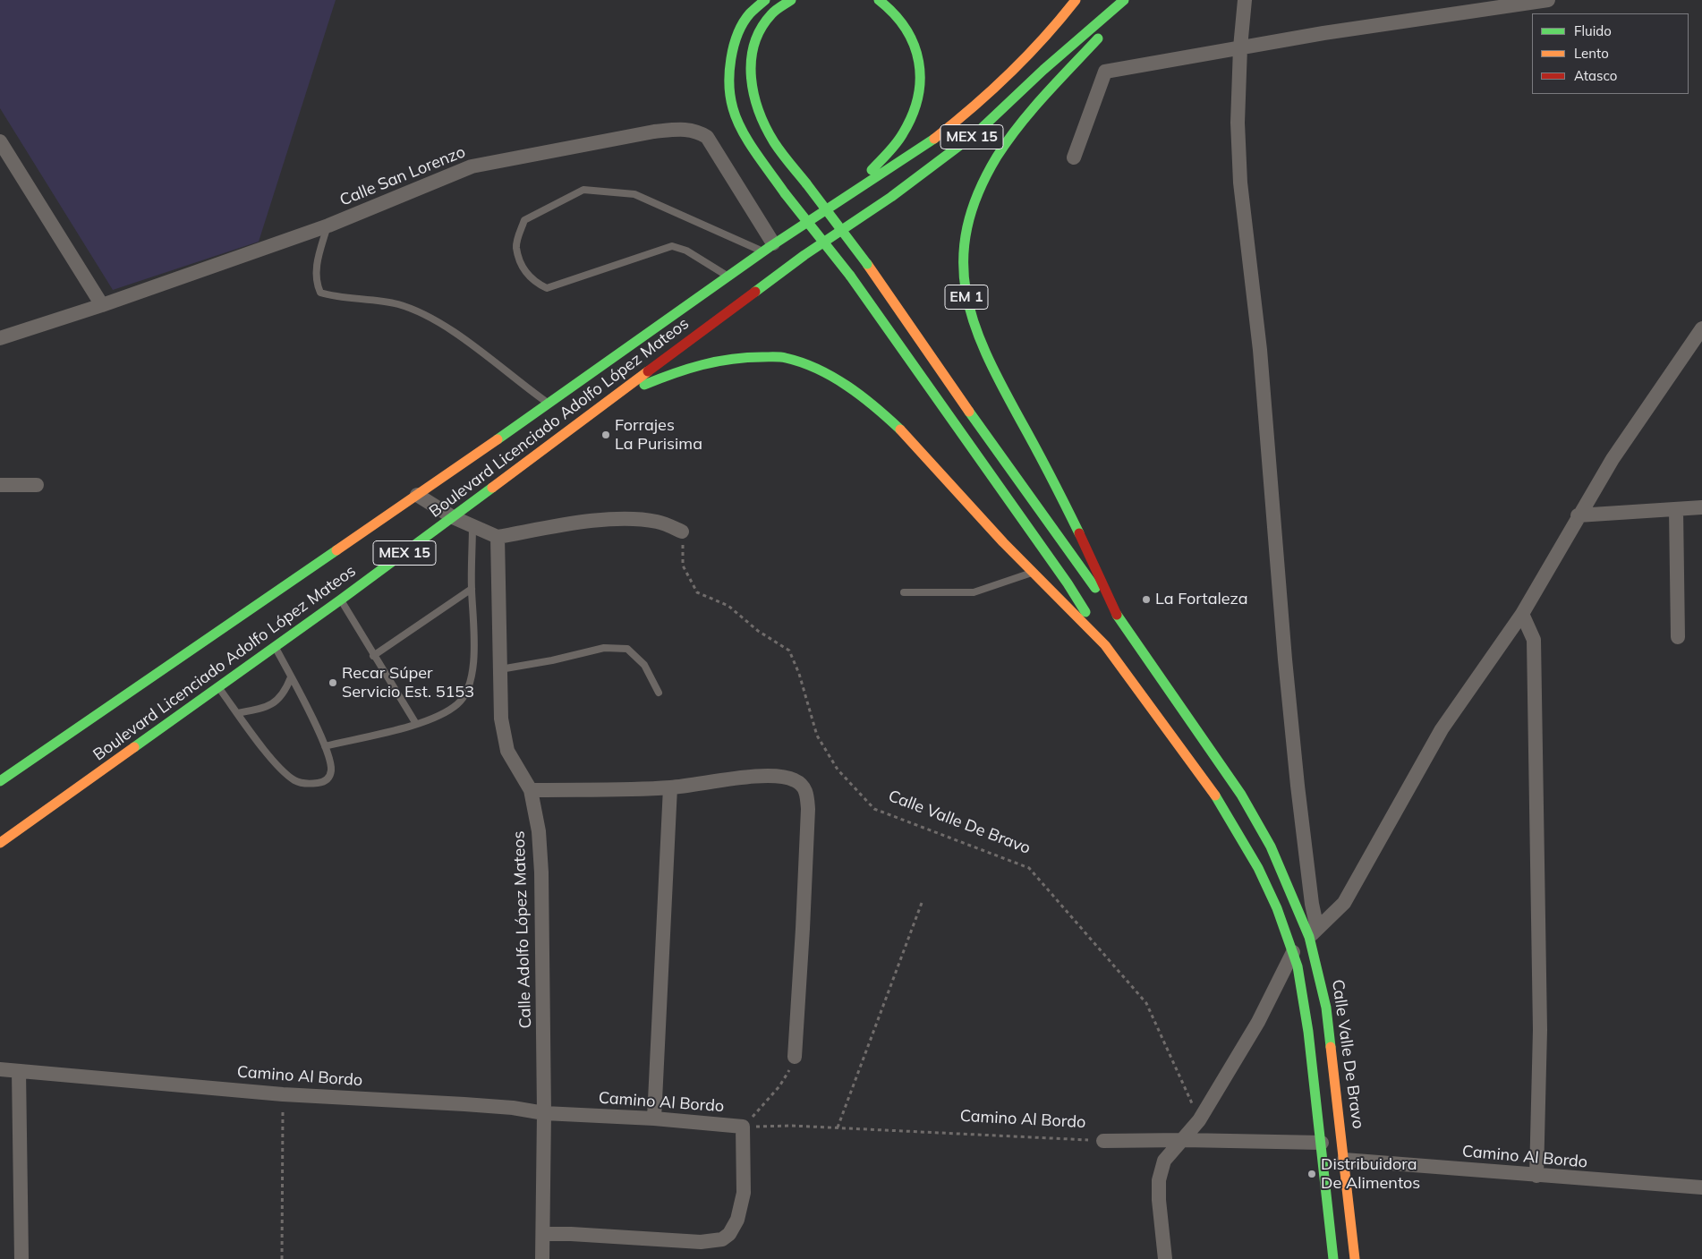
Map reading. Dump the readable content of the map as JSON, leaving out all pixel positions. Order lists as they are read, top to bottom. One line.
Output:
{"streets":{"main road":["MEX 15","EM 1","Boulevard Licenciado Adolfo López Mateos","Calle Valle De Bravo"],"street":["Calle San Lorenzo","Calle Adolfo López Mateos","Camino Al Bordo"]},"crossings":[["Calle San Lorenzo","Boulevard Licenciado Adolfo López Mateos"],["EM 1","Calle Valle De Bravo"],["Calle Valle De Bravo","Camino Al Bordo"],["Calle Adolfo López Mateos","Camino Al Bordo"]],"places":["Forrajes La Purisima","La Fortaleza","Recar Súper Servicio Est. 5153","Distribuidora De Alimentos"],"legend":["Fluido","Lento","Atasco"]}
